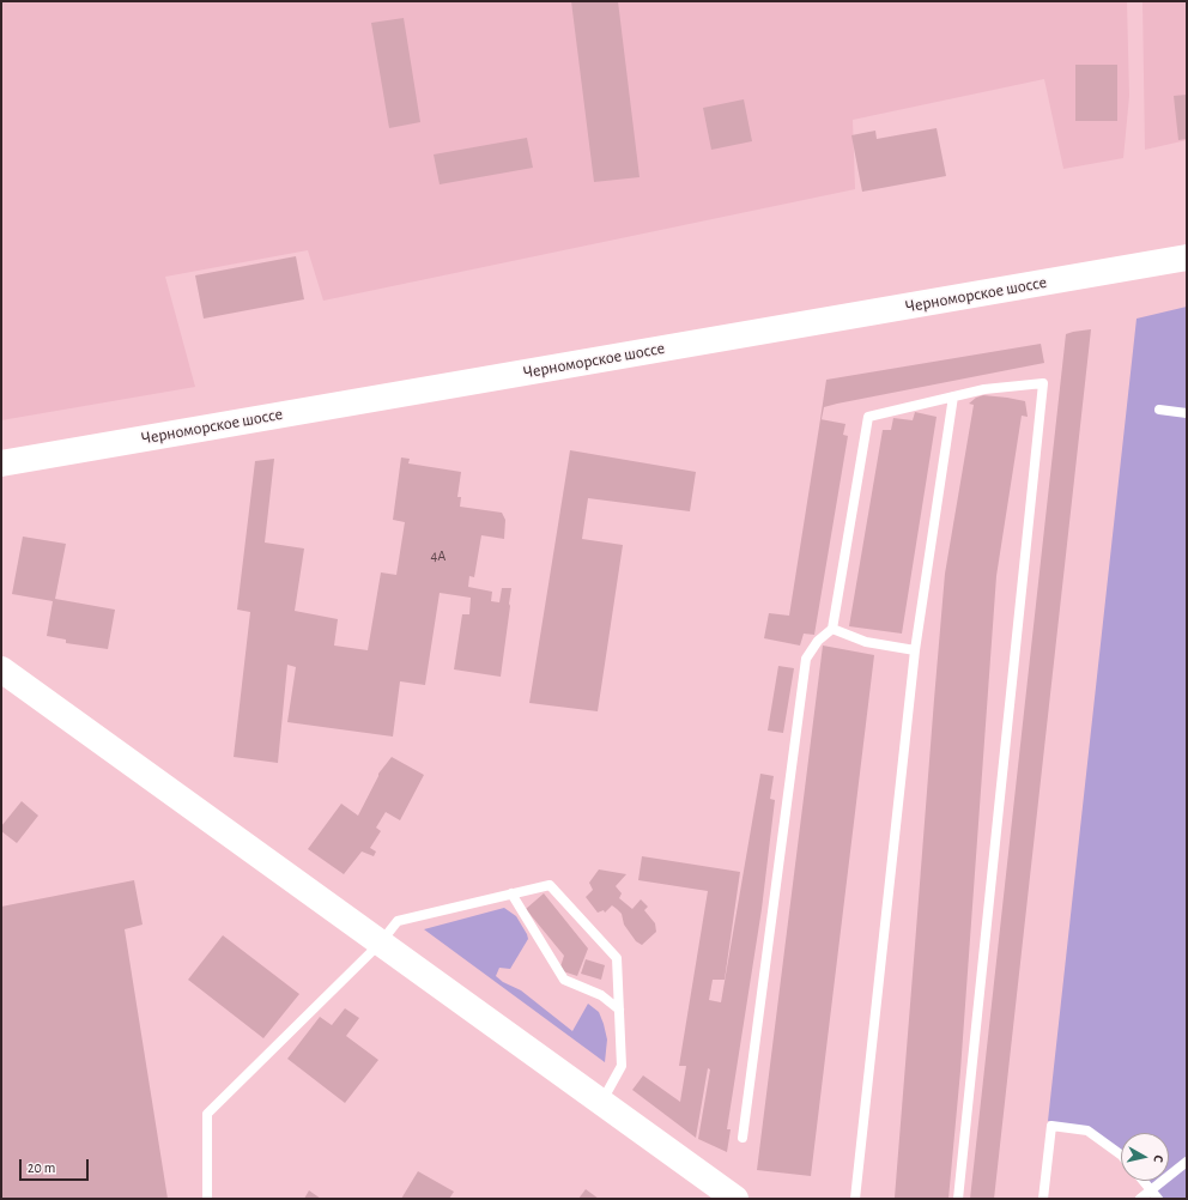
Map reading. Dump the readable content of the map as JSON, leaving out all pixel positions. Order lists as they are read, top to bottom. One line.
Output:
{"streets":{"main road":["Черноморское шоссе"]},"house_numbers":["4А"],"scale_bar":"20 m","north":"right"}
